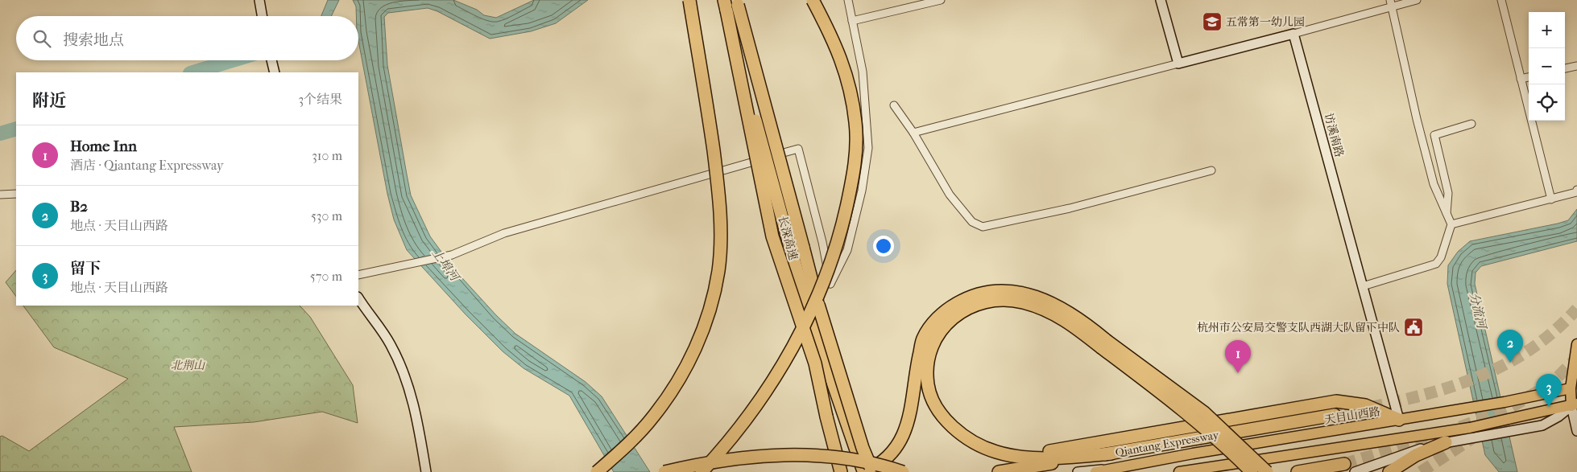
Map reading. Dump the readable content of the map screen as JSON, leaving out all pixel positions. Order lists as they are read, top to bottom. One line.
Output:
{"streets":{"highway":["长深高速","Qiantang Expressway"],"main road":["天目山西路"],"street":["访溪南路"]},"crossings":[["访溪南路","天目山西路"]],"water":["上埠河","分流河"],"parks":["北荆山"],"places":{"school or university":["五常第一幼儿园"],"public building":["杭州市公安局交警支队西湖大队留下中队"]},"page":{"map_buttons":["+","−"],"search":"搜索地点","heading":["附近","3个结果"],"list":[{"mark":"1","name":"Home Inn","note":"酒店 · Qiantang Expressway","value":"310 m"},{"mark":"2","name":"B2","note":"地点 · 天目山西路","value":"530 m"},{"mark":"3","name":"留下","note":"地点 · 天目山西路","value":"570 m"}],"pins":["2","1","3"]}}
